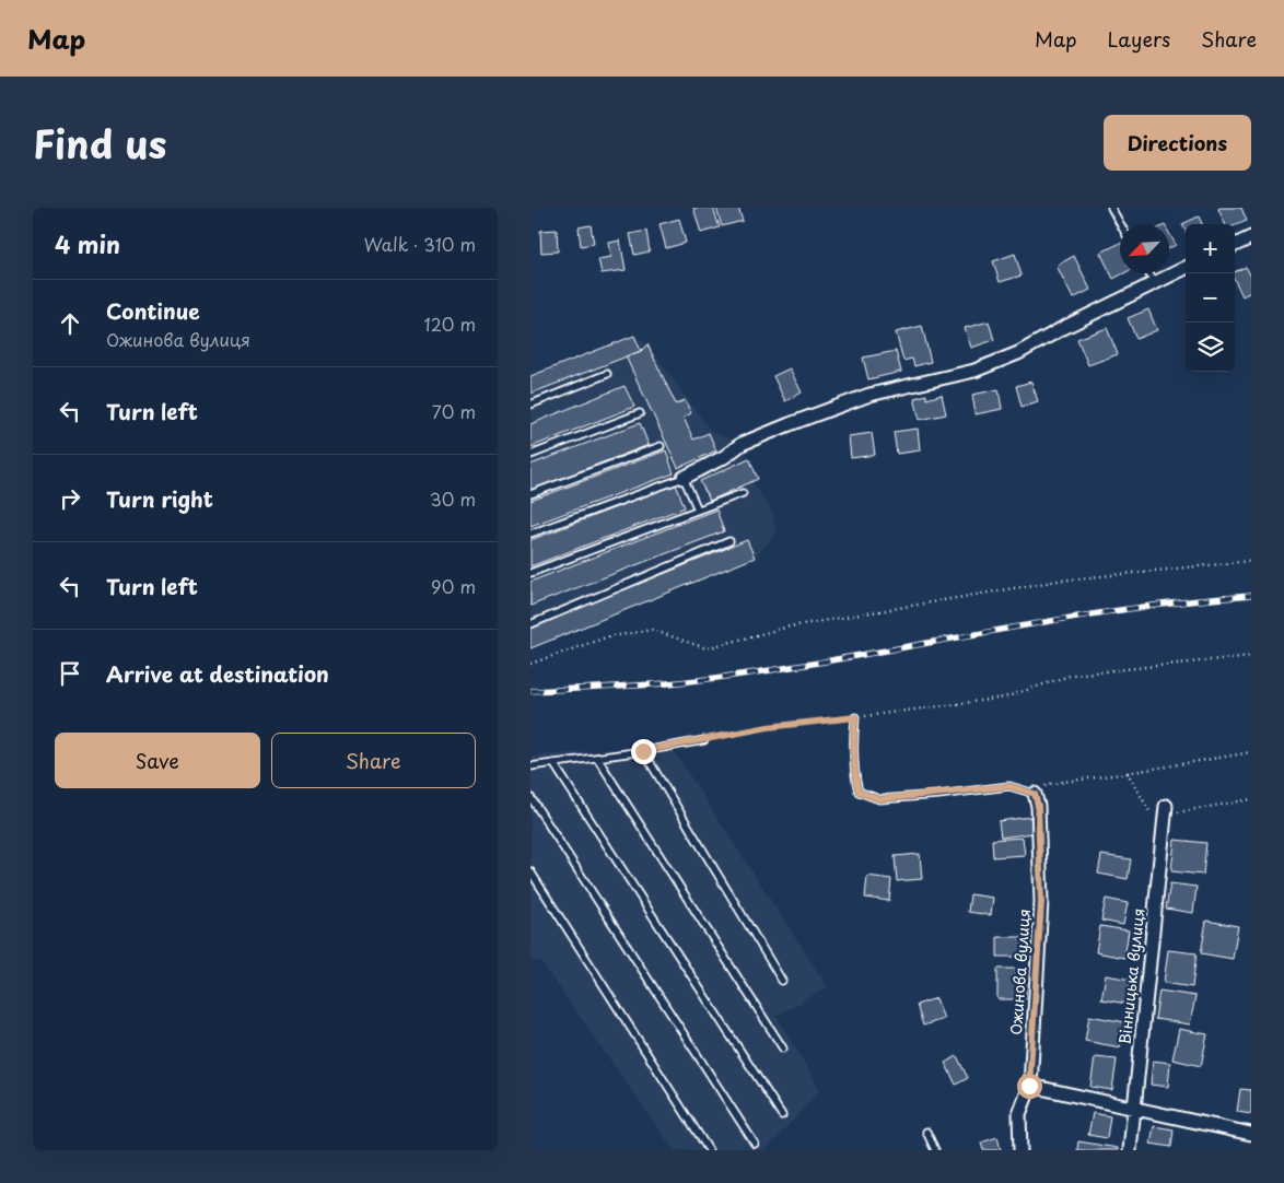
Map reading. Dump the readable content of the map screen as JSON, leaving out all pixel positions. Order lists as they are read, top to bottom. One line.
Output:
{"streets":{"street":["Ожинова вулиця","Вінницька вулиця"]},"north":"bottom left","page":{"header":"Map","nav":["Map","Layers","Share"],"title":"Find us","buttons":["Directions",["Save","Share"]],"heading":["4 min","Walk · 310 m"],"map_buttons":["+","−"],"list":[["Continue","Ожинова вулиця","120 m"],["Turn left","70 m"],["Turn right","30 m"],["Turn left","90 m"],"Arrive at destination"]}}
